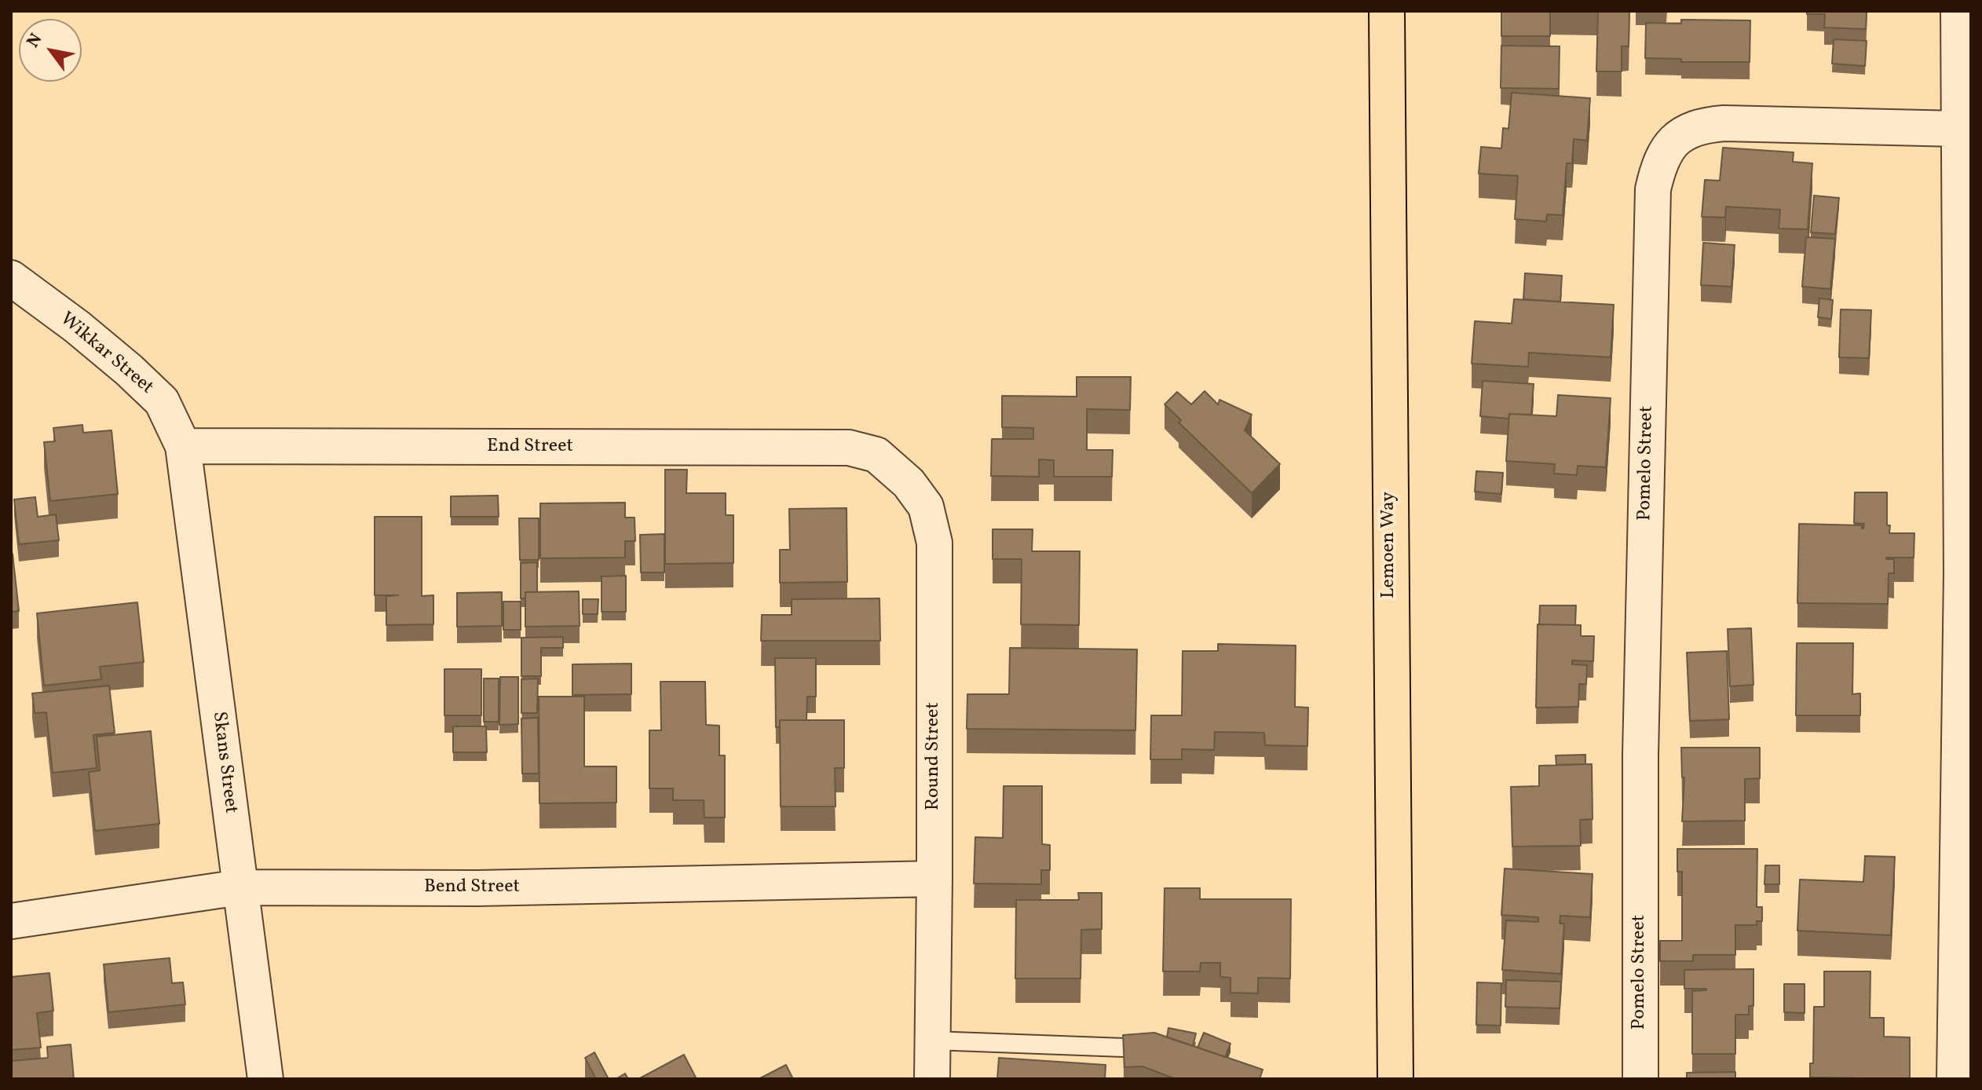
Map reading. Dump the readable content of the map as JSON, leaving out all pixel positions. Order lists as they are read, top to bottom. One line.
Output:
{"streets":{"highway":["Lemoen Way"],"street":["Wikkar Street","End Street","Pomelo Street","Round Street","Skans Street","Bend Street"]},"crossings":[["Wikkar Street","End Street"],["Wikkar Street","Skans Street"],["End Street","Round Street"],["End Street","Skans Street"],["Round Street","Bend Street"],["Skans Street","Bend Street"]],"north":"top left"}
